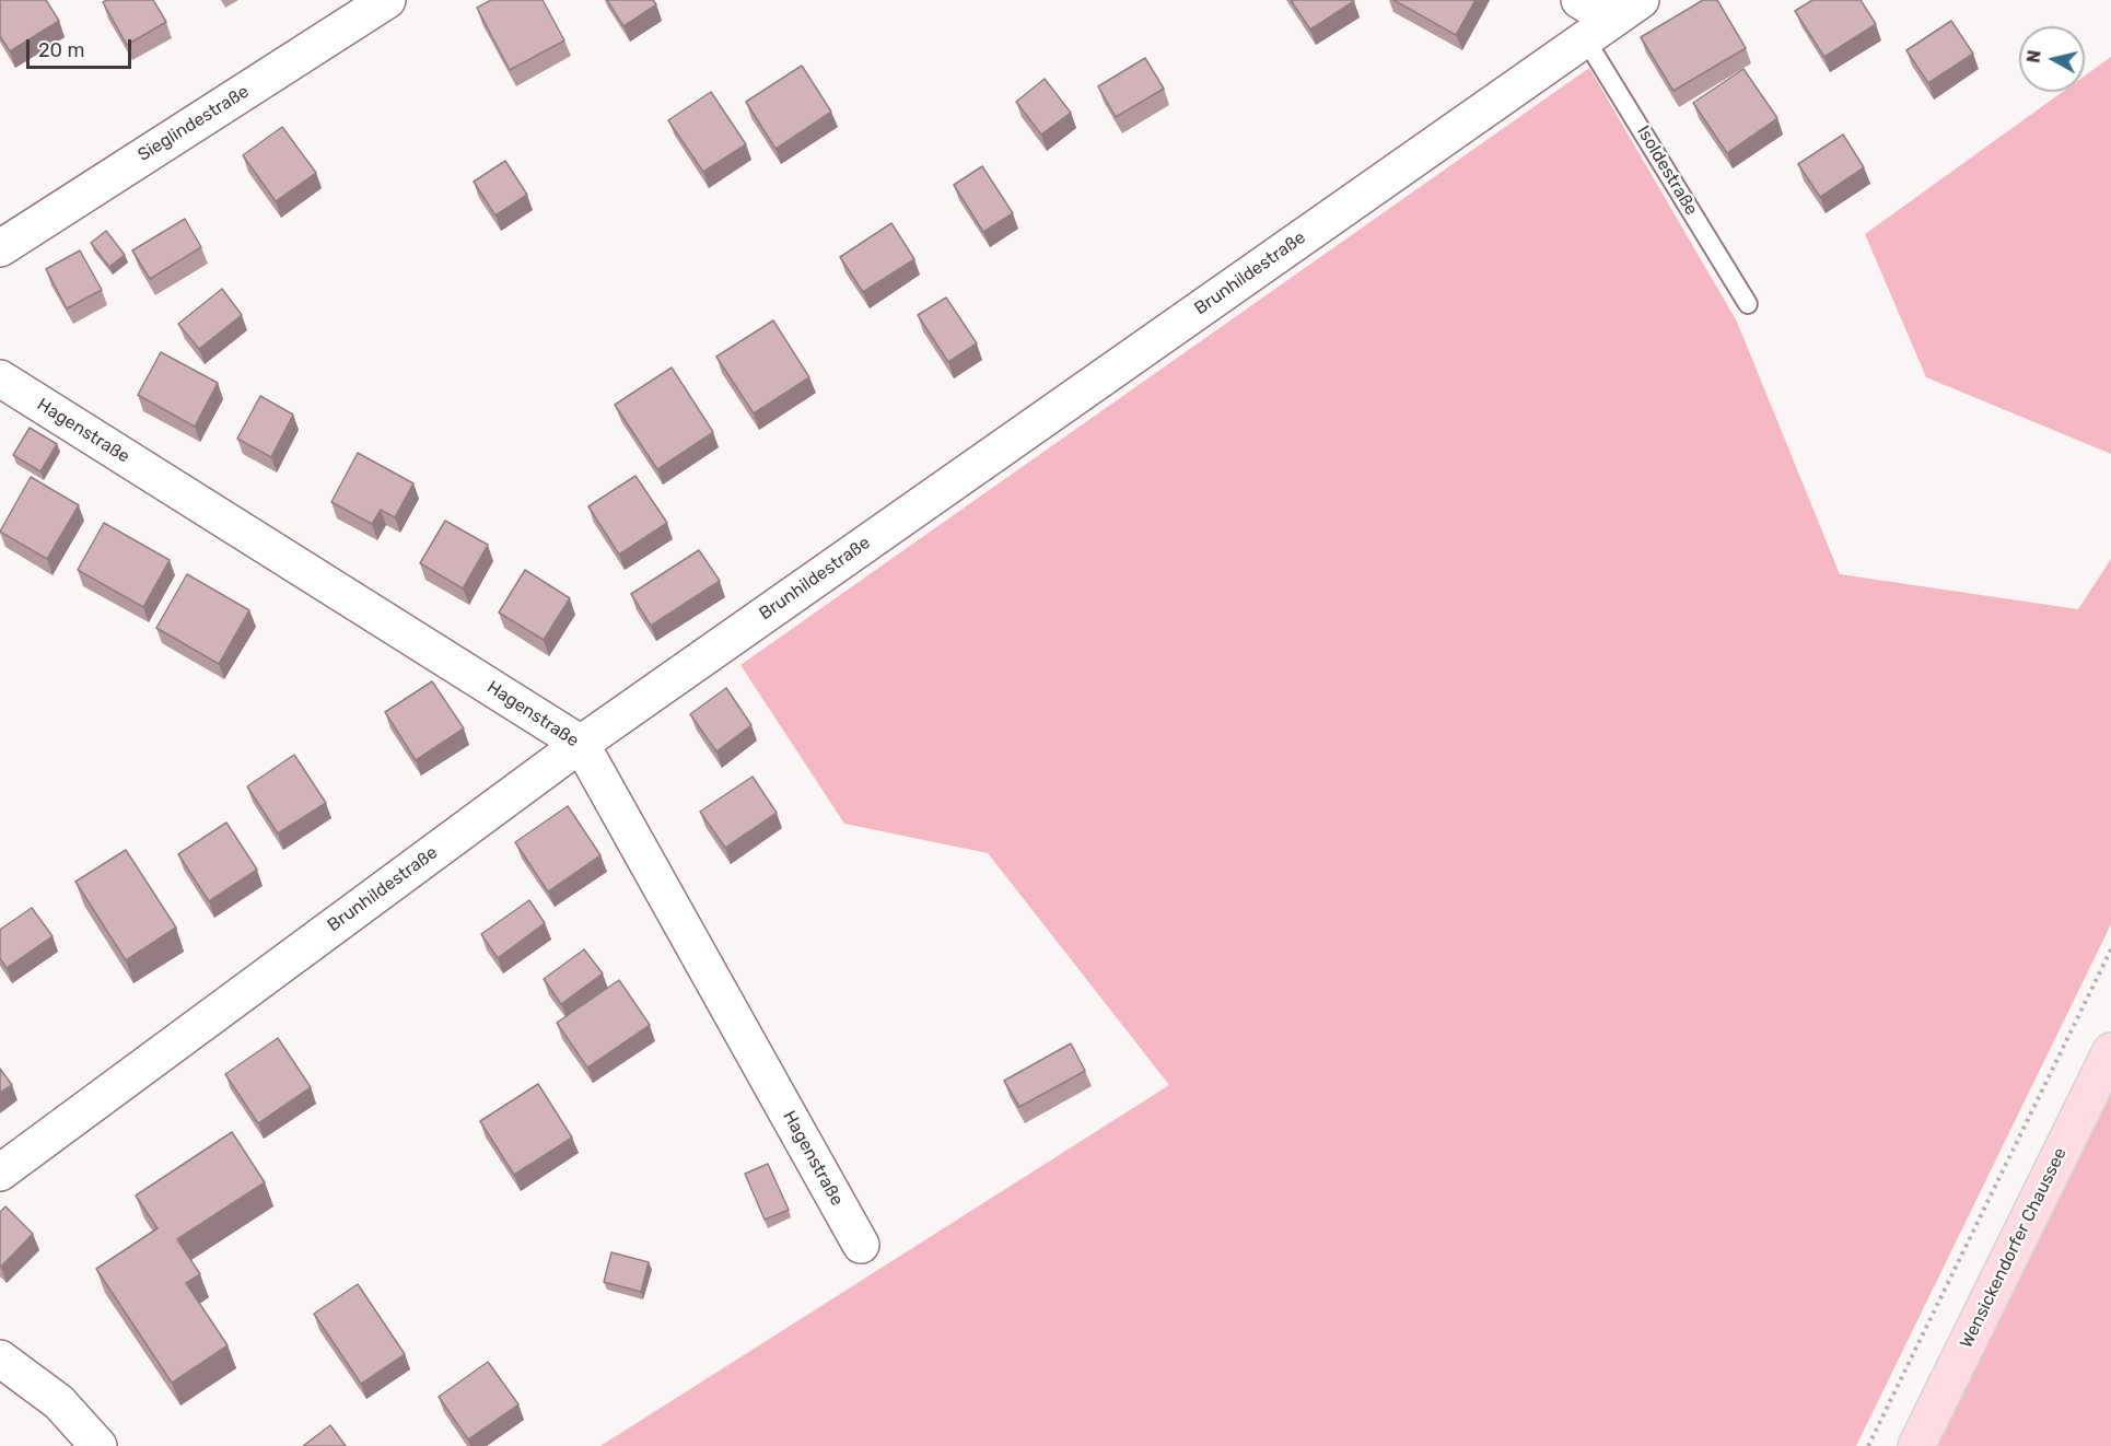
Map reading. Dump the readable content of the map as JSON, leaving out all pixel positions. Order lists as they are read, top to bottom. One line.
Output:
{"streets":{"main road":["Wensickendorfer Chaussee"],"street":["Sieglindestraße","Isoldestraße","Brunhildestraße","Hagenstraße"]},"crossings":[["Isoldestraße","Brunhildestraße"],["Brunhildestraße","Hagenstraße"]],"scale_bar":"20 m","north":"left"}
